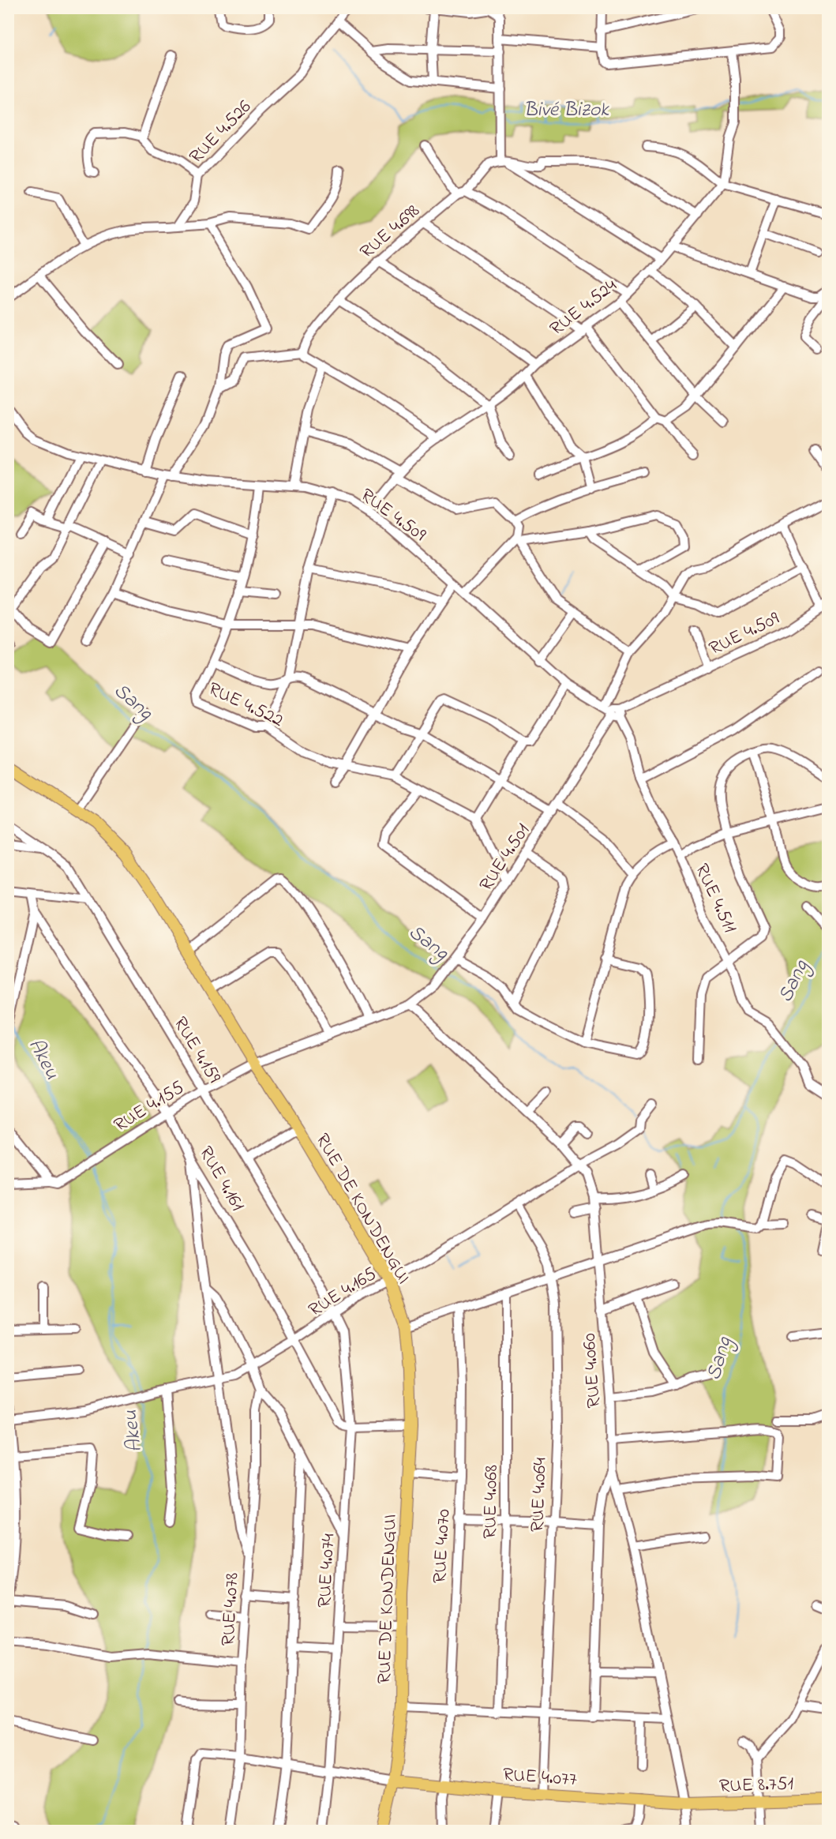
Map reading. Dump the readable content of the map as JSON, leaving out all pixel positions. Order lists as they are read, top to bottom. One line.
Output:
{"streets":{"main road":["RUE DE KONDENGUI","RUE 4.077","RUE 8.751"],"street":["RUE 4.526","RUE 4.698","RUE 4.524","RUE 4.509","RUE 4.522","RUE 4.501","RUE 4.511","RUE 4.159","RUE 4.155","RUE 4.161","RUE 4.165","RUE 4.060","RUE 4.064","RUE 4.068","RUE 4.070","RUE 4.074","RUE 4.078"]},"crossings":[["RUE 4.524","RUE 4.509"],["RUE 4.509","RUE 4.522"],["RUE 4.509","RUE 4.501"],["RUE 4.509","RUE 4.511"],["RUE 4.501","RUE 4.511"],["RUE 4.501","RUE 4.155"],["RUE 4.501","RUE 4.060"],["RUE 4.159","RUE 4.155"],["RUE 4.159","RUE 4.165"],["RUE 4.159","RUE 4.074"],["RUE 4.155","RUE 4.161"],["RUE 4.155","RUE DE KONDENGUI"],["RUE 4.155","RUE 4.060"],["RUE 4.161","RUE 4.165"],["RUE 4.161","RUE 4.074"],["RUE DE KONDENGUI","RUE 4.165"],["RUE DE KONDENGUI","RUE 4.077"],["RUE 4.165","RUE 4.060"],["RUE 4.165","RUE 4.064"],["RUE 4.165","RUE 4.074"],["RUE 4.060","RUE 4.077"],["RUE 4.060","RUE 8.751"],["RUE 4.064","RUE 4.077"],["RUE 4.070","RUE 4.077"],["RUE 4.077","RUE 8.751"]],"water":["Bivé Bizok","Sang","Akeu"]}
